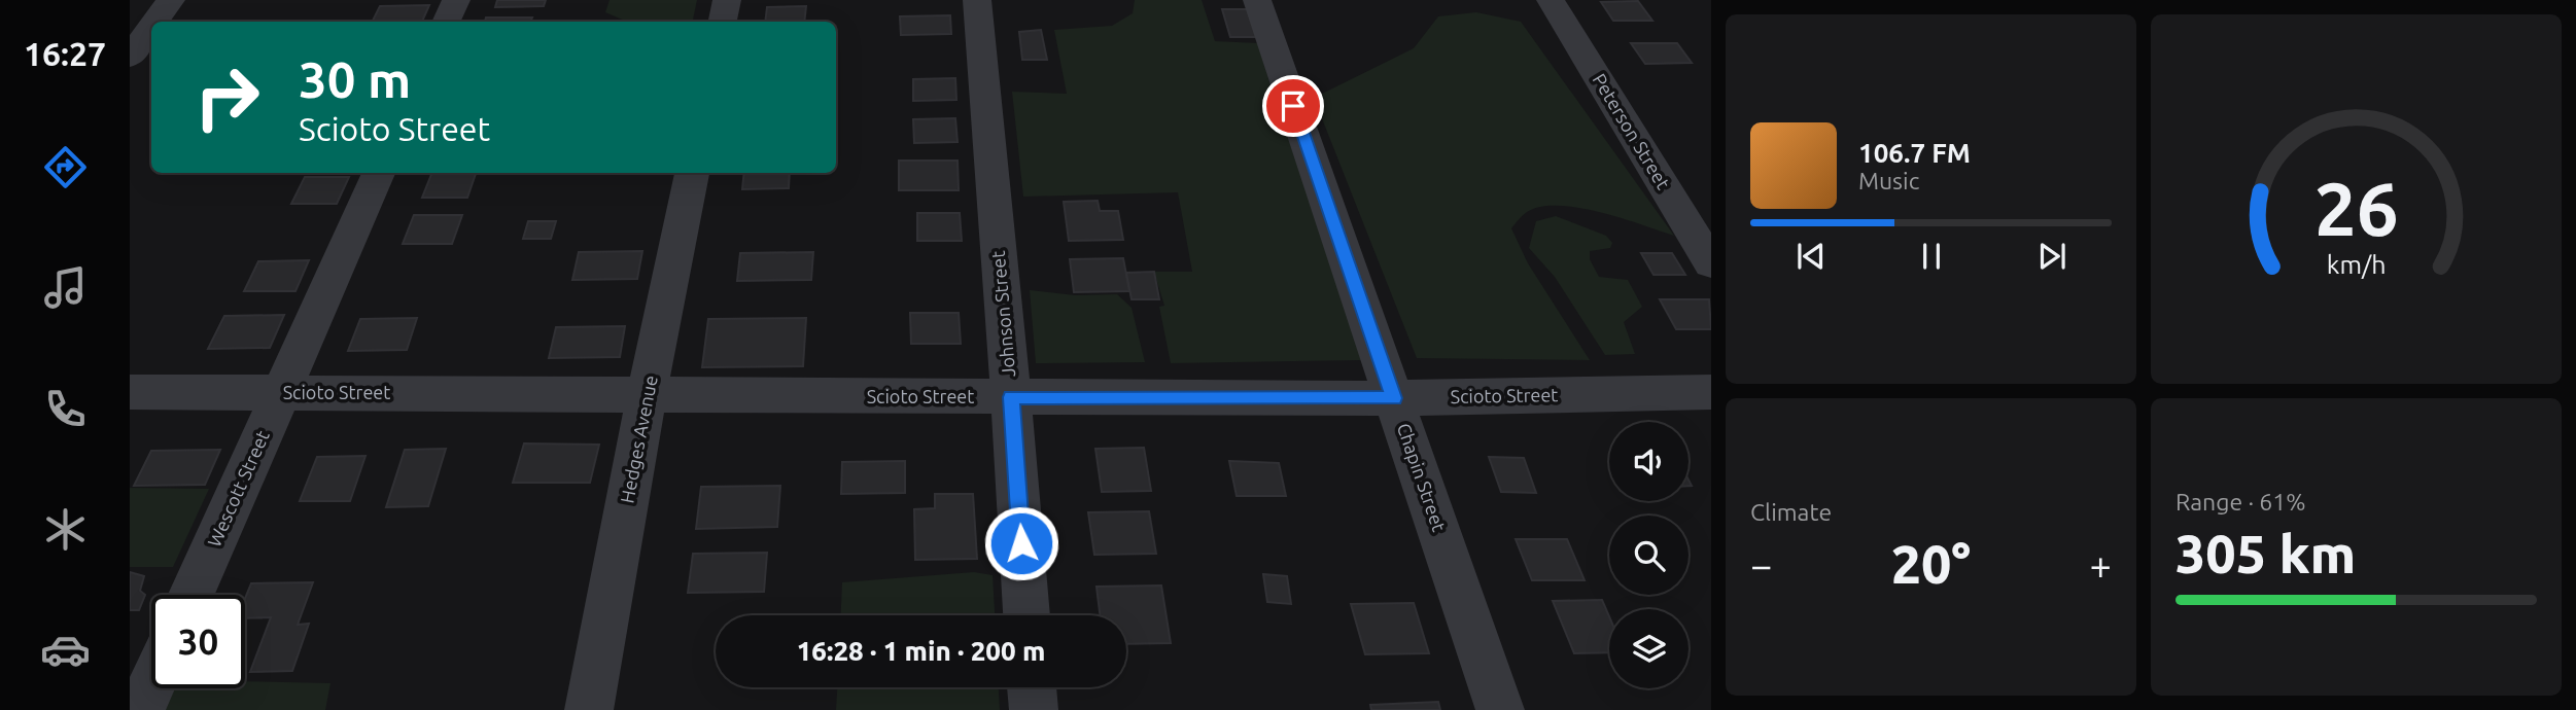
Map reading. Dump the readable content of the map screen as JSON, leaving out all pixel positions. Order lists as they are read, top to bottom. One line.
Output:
{"streets":{"street":["Peterson Street","Johnson Street","Scioto Street","Hedges Avenue","Chapin Street","Wescott Street"]},"crossings":[["Johnson Street","Scioto Street"],["Scioto Street","Hedges Avenue"],["Scioto Street","Chapin Street"],["Scioto Street","Wescott Street"]],"page":{"tabs":"16:27","turn":["30 m","Scioto Street"],"song":["106.7 FM","Music"],"tile":["Climate",["Range · 61%","305 km"]],"heat":["−","20°","+"],"limit":"30","trip":"16:28 · 1 min · 200 m","gauge":["26","km/h"]}}
